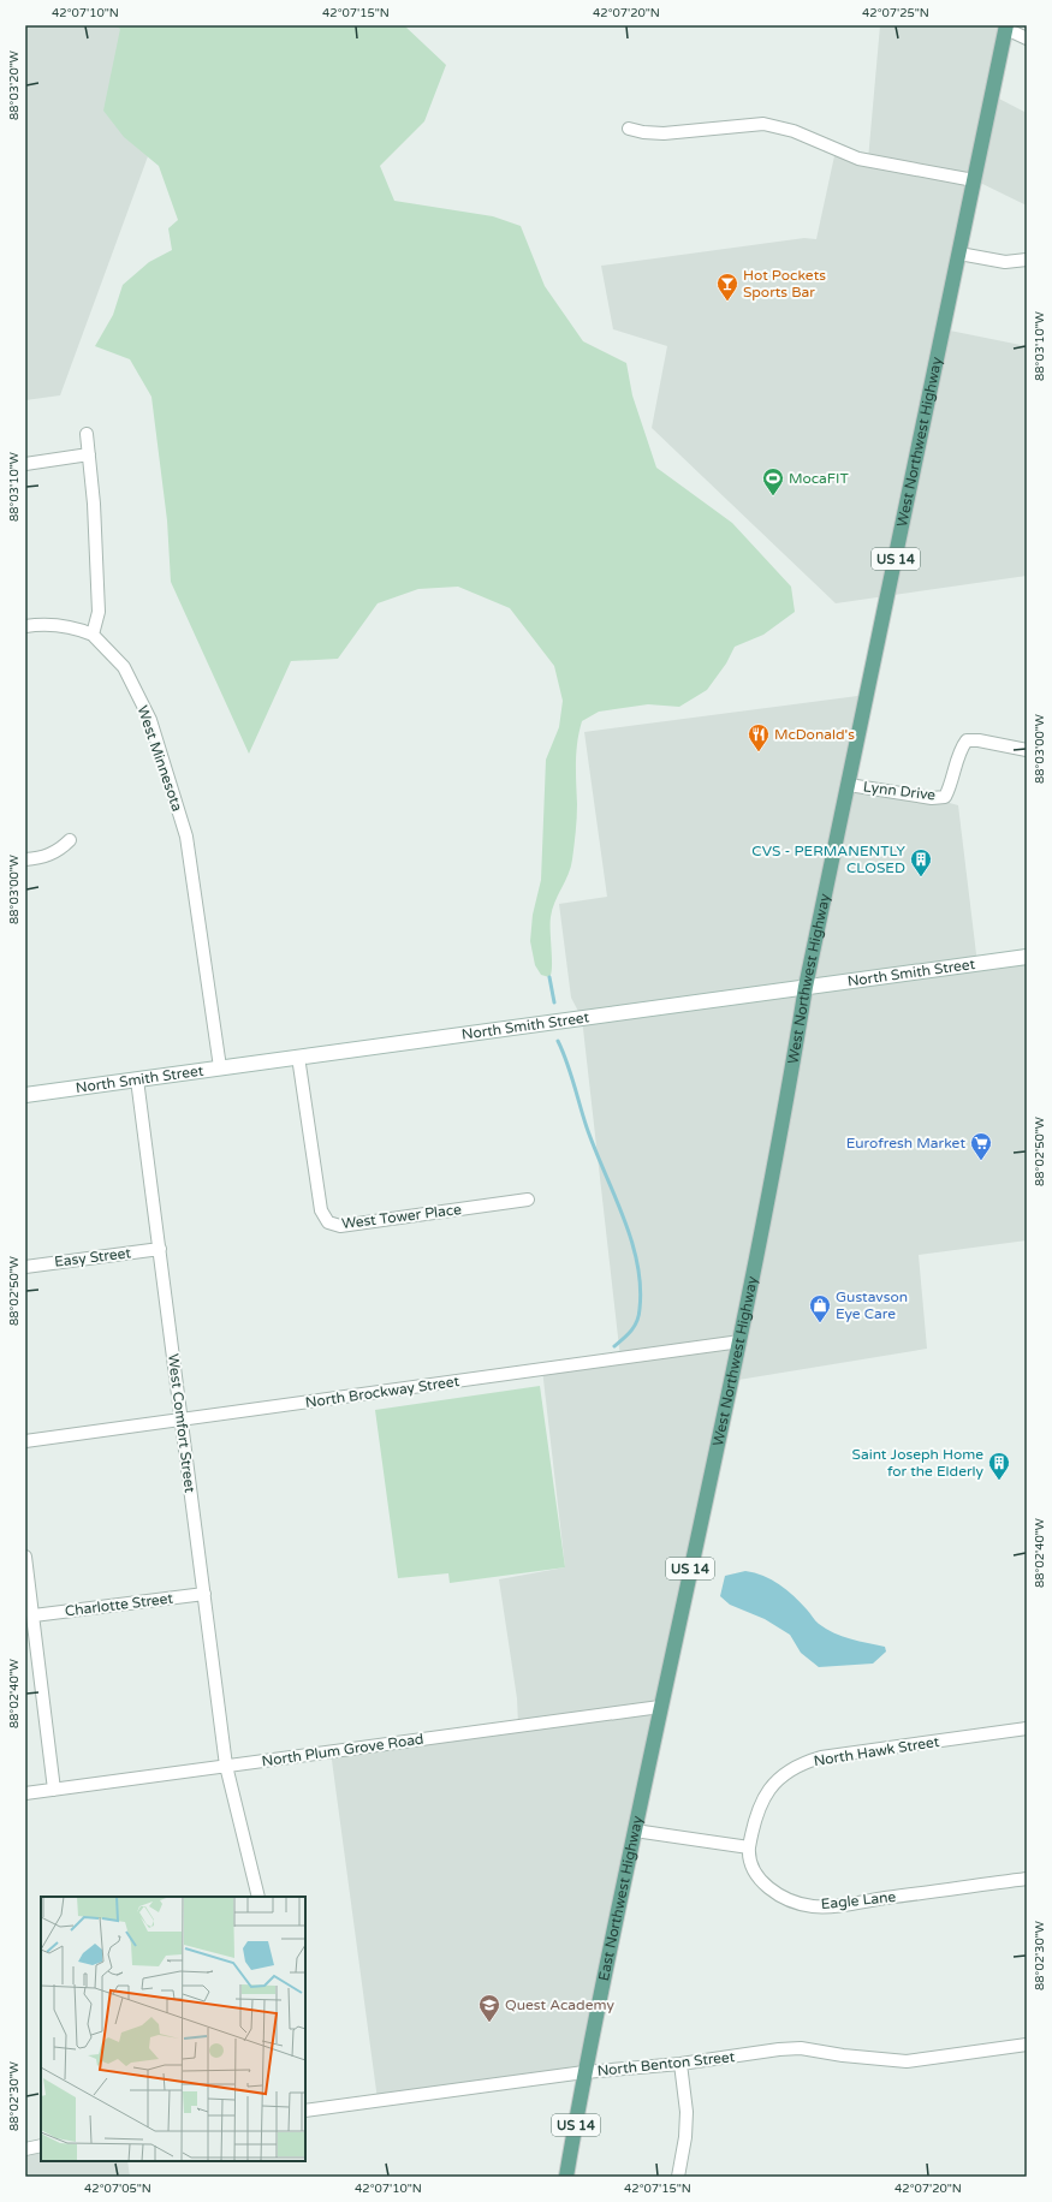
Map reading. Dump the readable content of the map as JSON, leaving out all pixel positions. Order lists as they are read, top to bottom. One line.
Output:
{"streets":{"main road":["West Northwest Highway","US 14","East Northwest Highway"],"street":["West Minnesota","Lynn Drive","North Smith Street","West Tower Place","Easy Street","North Brockway Street","West Comfort Street","Charlotte Street","North Plum Grove Road","North Hawk Street","Eagle Lane","North Benton Street"]},"crossings":[["West Northwest Highway","Lynn Drive"],["West Northwest Highway","North Smith Street"],["West Northwest Highway","North Brockway Street"],["West Northwest Highway","North Plum Grove Road"],["West Northwest Highway","East Northwest Highway"],["West Minnesota","North Smith Street"],["North Smith Street","West Tower Place"],["North Smith Street","West Comfort Street"],["Easy Street","West Comfort Street"],["North Brockway Street","West Comfort Street"],["West Comfort Street","Charlotte Street"],["West Comfort Street","North Plum Grove Road"],["North Plum Grove Road","East Northwest Highway"],["North Hawk Street","Eagle Lane"],["East Northwest Highway","North Benton Street"]],"places":{"bar":["Hot Pockets Sports Bar"],"sports":["MocaFIT"],"restaurant":["McDonald's"],"building":["CVS - PERMANENTLY CLOSED","Saint Joseph Home for the Elderly"],"supermarket":["Eurofresh Market"],"shop":["Gustavson Eye Care"],"school or university":["Quest Academy"]},"coordinates":["42°07'10\"N","42°07'15\"N","42°07'20\"N","42°07'25\"N","88°03'20\"W","88°03'10\"W","88°03'00\"W","88°02'50\"W","88°02'40\"W","88°02'30\"W","42°07'05\"N"]}
